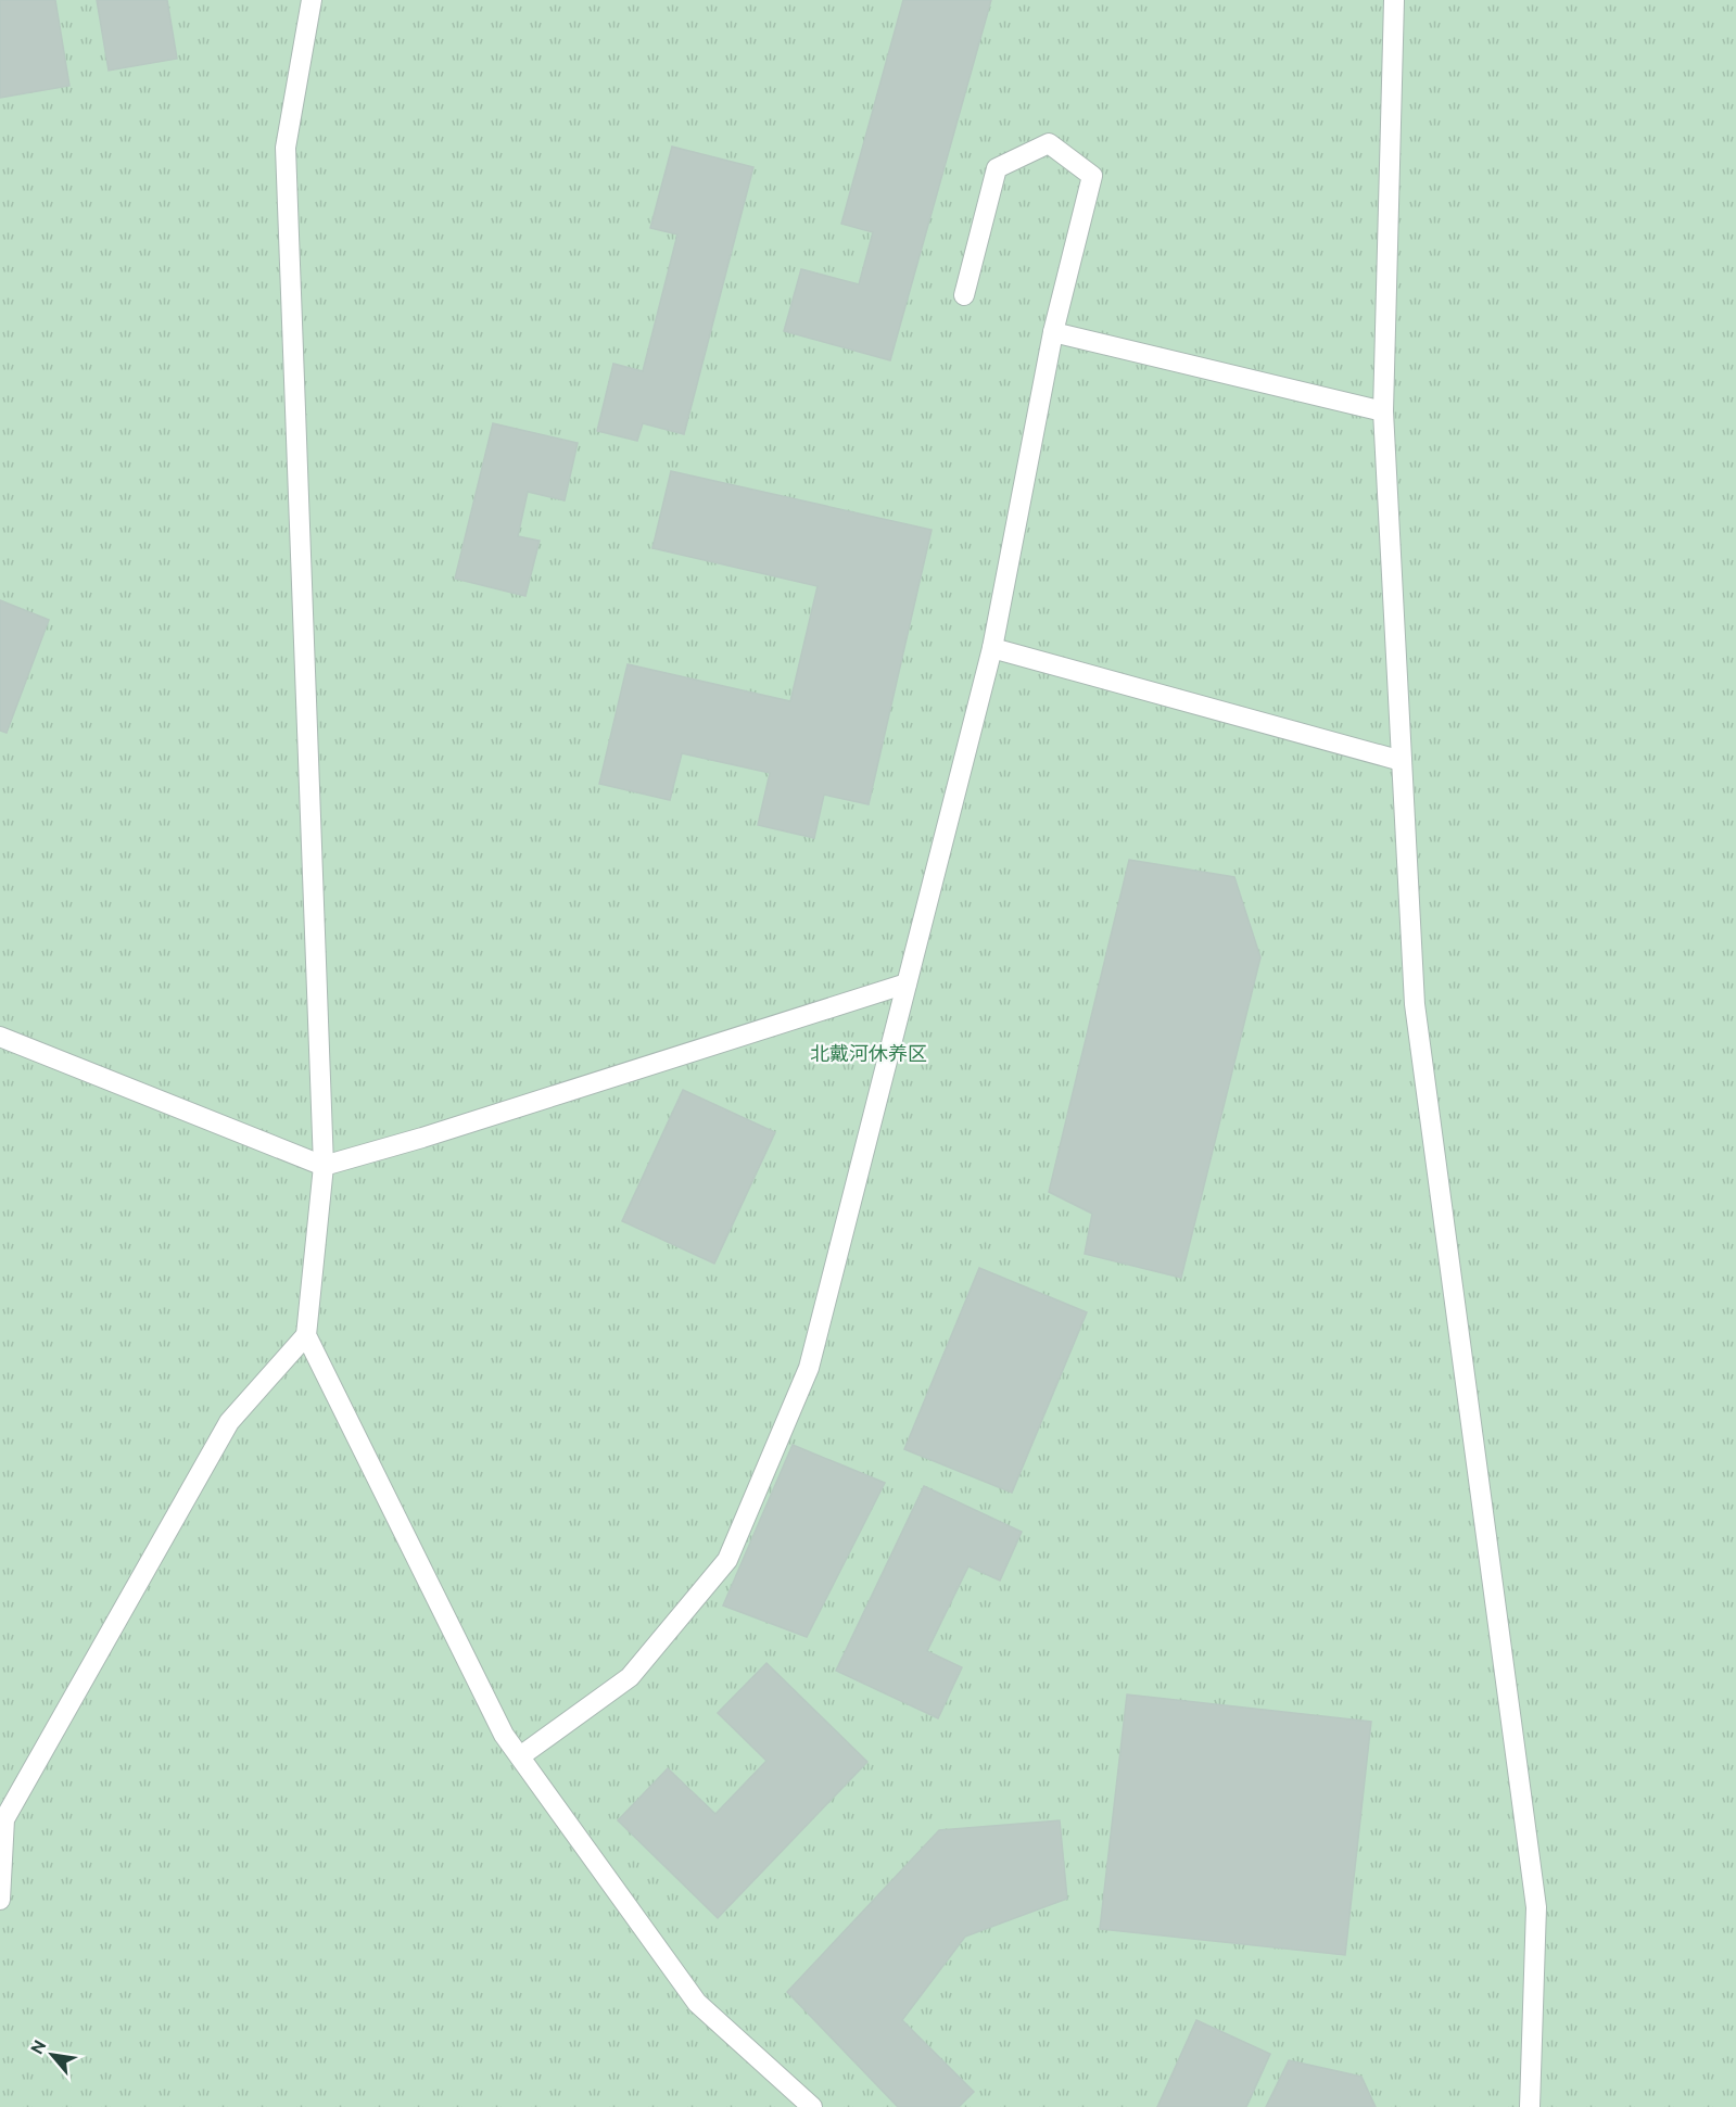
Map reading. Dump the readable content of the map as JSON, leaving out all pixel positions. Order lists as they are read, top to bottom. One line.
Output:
{"parks":["北戴河休养区"],"north":"top left"}
